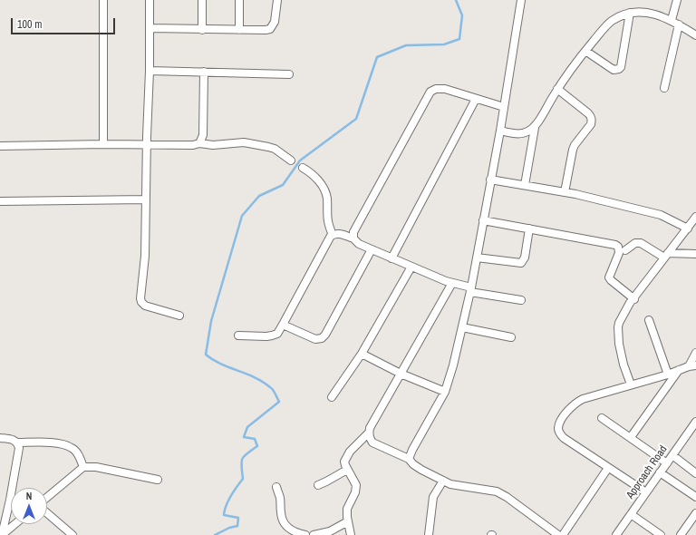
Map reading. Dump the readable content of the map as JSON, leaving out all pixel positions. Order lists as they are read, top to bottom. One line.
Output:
{"streets":{"street":["Approach Road"]},"scale_bar":"100 m","north":"top"}
